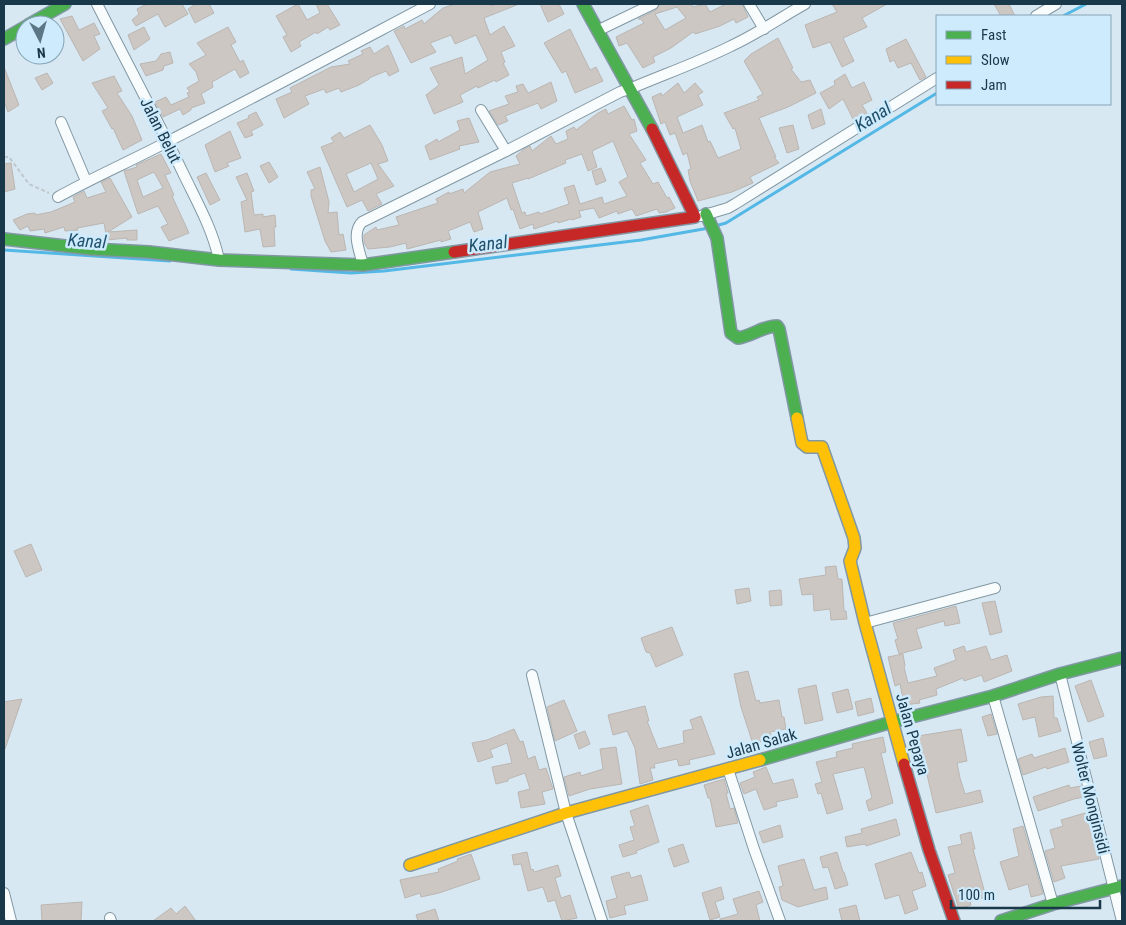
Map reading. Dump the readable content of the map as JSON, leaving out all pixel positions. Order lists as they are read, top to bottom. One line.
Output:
{"streets":{"main road":["Jalan Pepaya","Jalan Salak"],"street":["Jalan Belut","Wolter Monginsidi"]},"crossings":[["Jalan Pepaya","Jalan Salak"],["Jalan Salak","Wolter Monginsidi"]],"water":["Kanal"],"legend":["Fast","Slow","Jam"],"scale_bar":"100 m","north":"bottom"}
